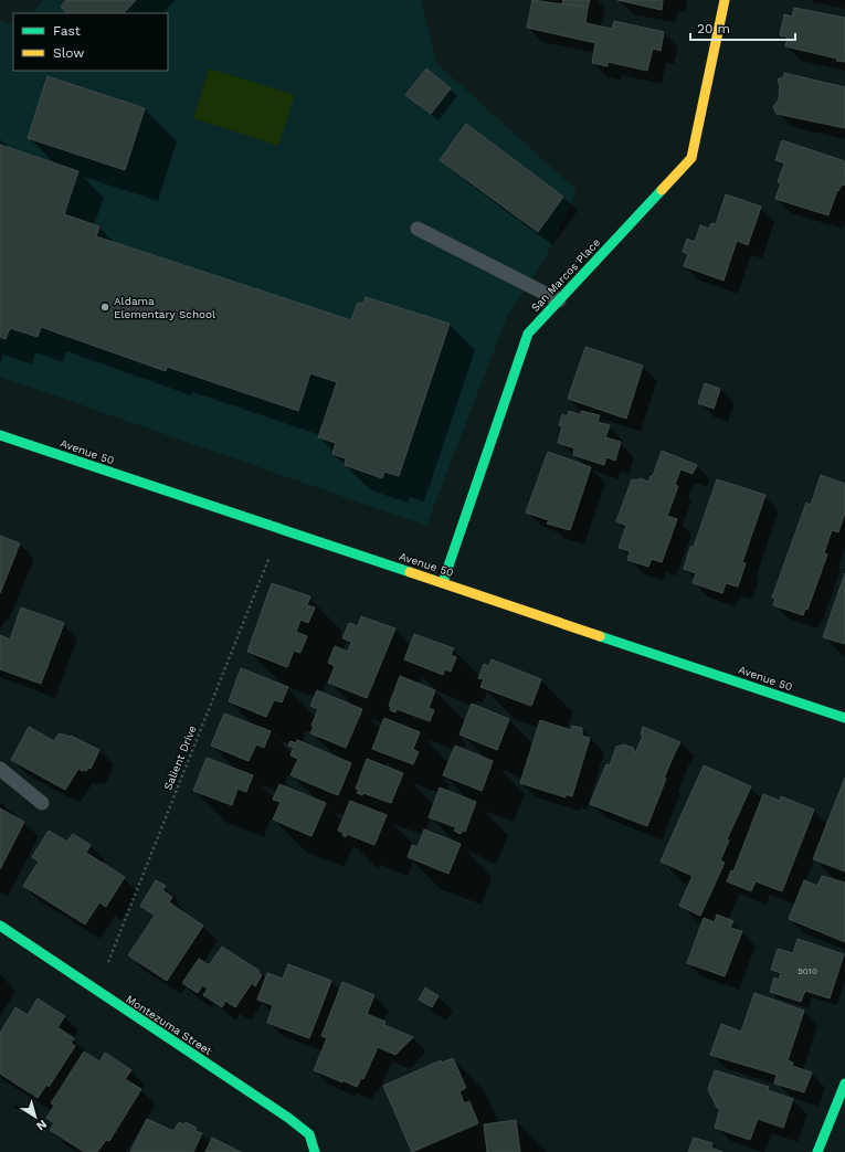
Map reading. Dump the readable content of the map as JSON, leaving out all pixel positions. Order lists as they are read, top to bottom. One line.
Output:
{"streets":{"street":["San Marcos Place","Avenue 50","Montezuma Street"],"path":["Salient Drive"]},"crossings":[["San Marcos Place","Avenue 50"],["Avenue 50","Salient Drive"],["Salient Drive","Montezuma Street"]],"places":["Aldama Elementary School"],"house_numbers":["5010"],"legend":["Fast","Slow"],"scale_bar":"20 m","north":"bottom right"}
